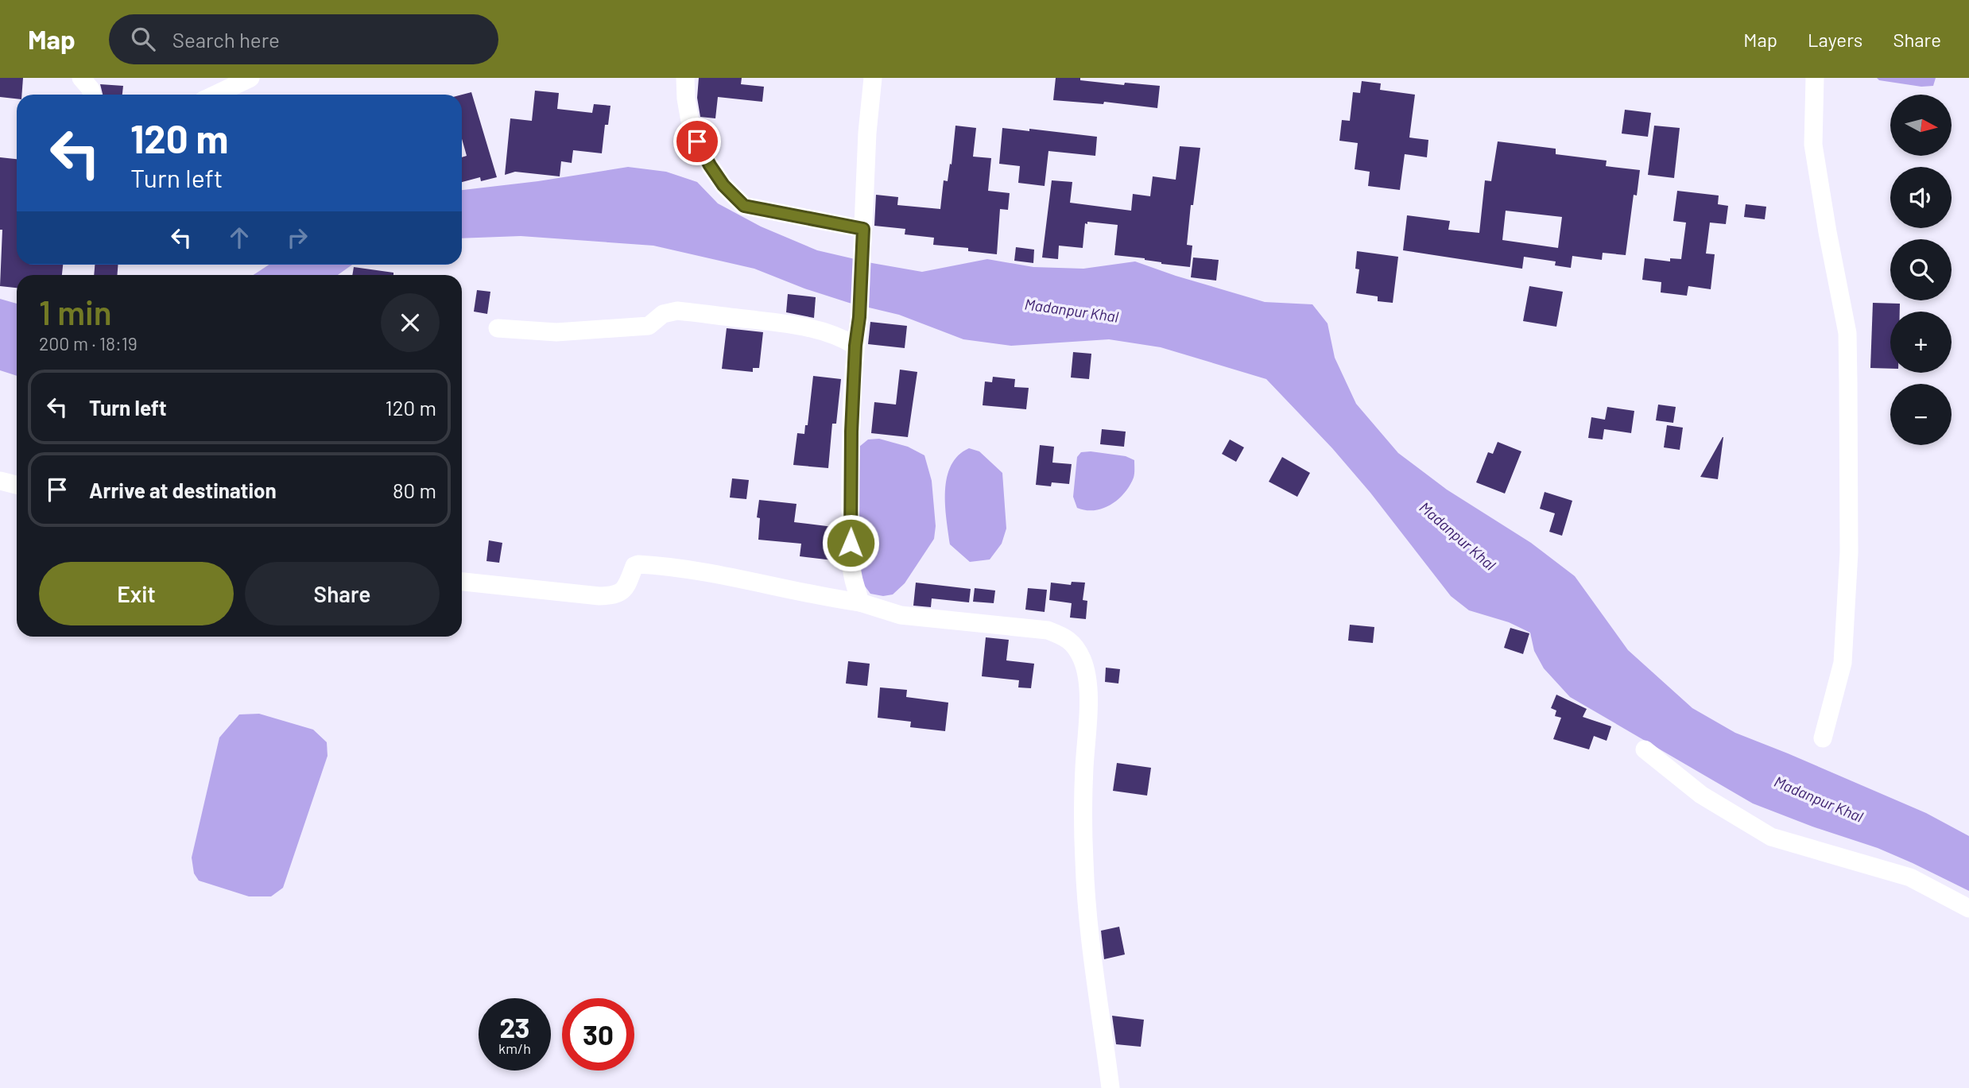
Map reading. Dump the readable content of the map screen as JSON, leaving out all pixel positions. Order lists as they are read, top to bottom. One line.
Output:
{"water":["Madanpur Khal"],"north":"right","page":{"header":"Map","search":"Search here","nav":["Map","Layers","Share"],"map_buttons":["+","−"],"turn":["120 m","Turn left"],"heading":["1 min","200 m · 18:19"],"list":[{"name":"Turn left","value":"120 m"},{"name":"Arrive at destination","value":"80 m"}],"buttons":["Exit","Share"],"speed":"23 km/h","limit":"30"}}
